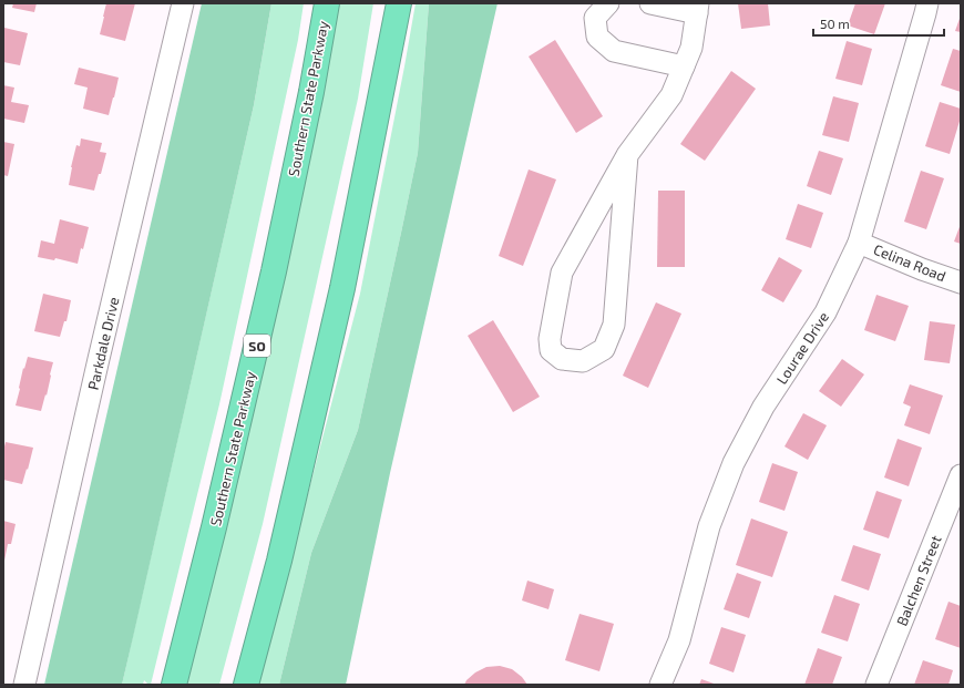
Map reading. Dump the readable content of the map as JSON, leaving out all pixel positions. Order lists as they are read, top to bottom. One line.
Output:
{"streets":{"highway":["Southern State Parkway","SO"],"street":["Celina Road","Parkdale Drive","Lourae Drive","Balchen Street"]},"crossings":[["Celina Road","Lourae Drive"]],"scale_bar":"50 m"}
